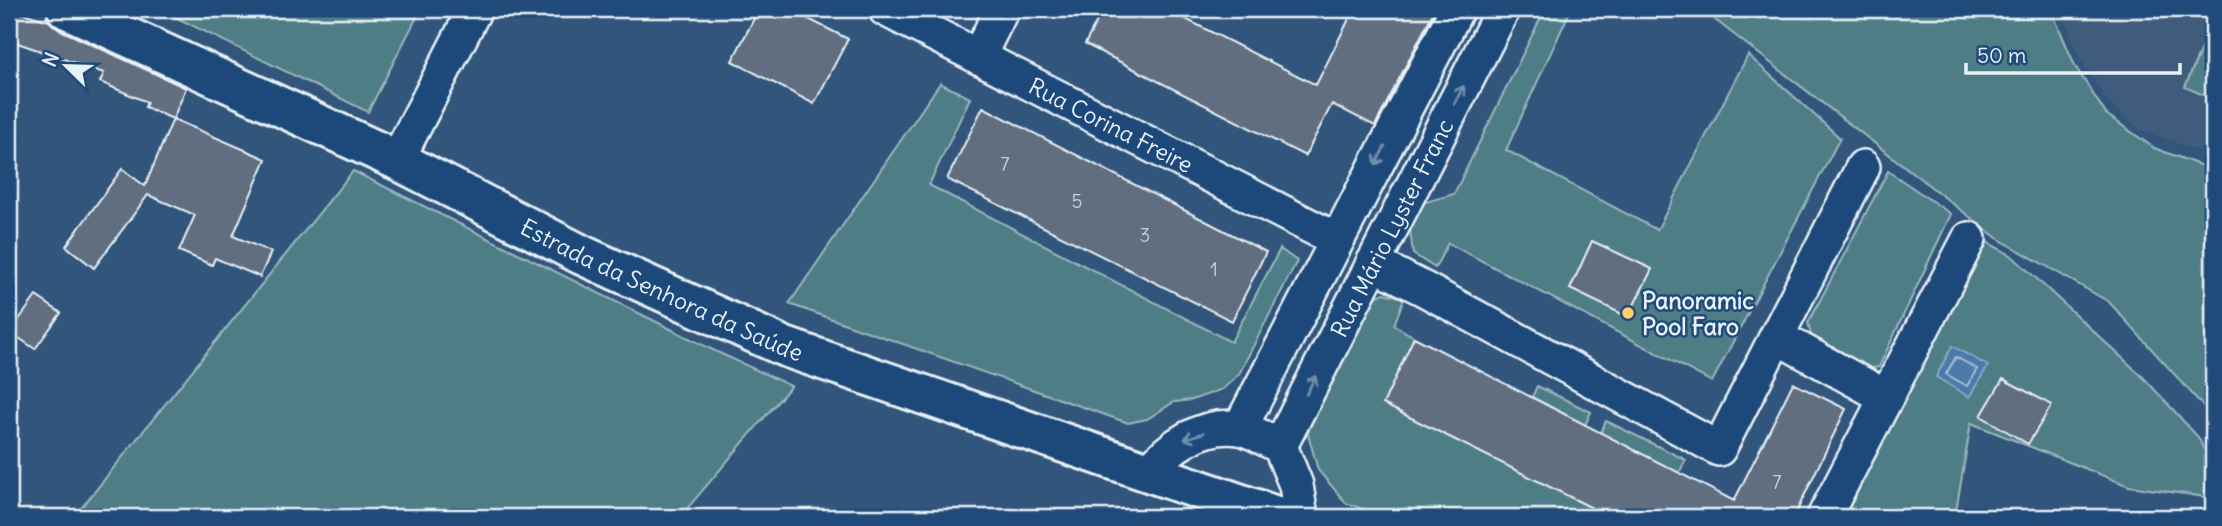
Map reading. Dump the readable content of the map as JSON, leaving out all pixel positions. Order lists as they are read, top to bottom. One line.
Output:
{"streets":{"street":["Rua Corina Freire","Rua Mário Lyster Franc","Estrada da Senhora da Saúde"]},"crossings":[["Rua Corina Freire","Rua Mário Lyster Franc"]],"places":["Panoramic Pool Faro"],"house_numbers":["7","5","3","1","7"],"scale_bar":"50 m","north":"top left"}
